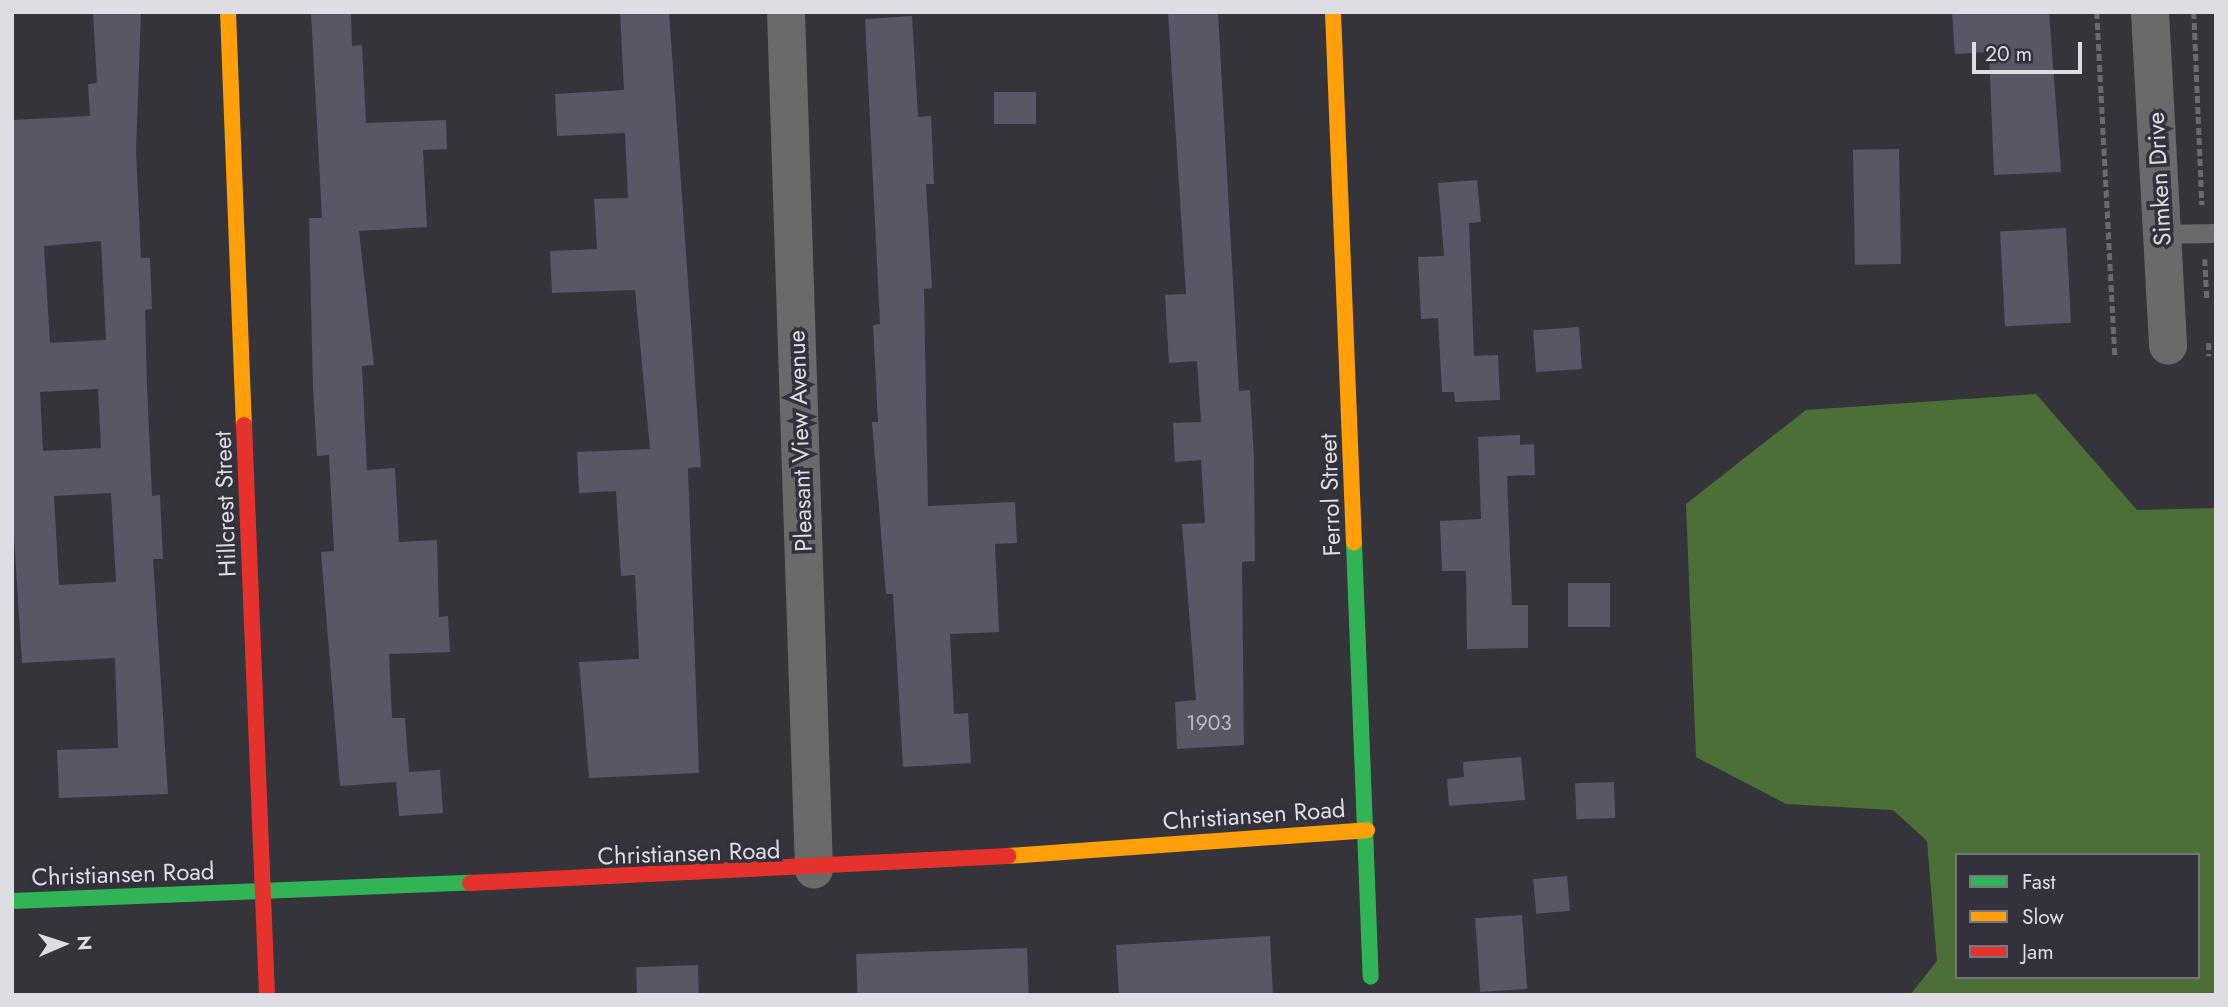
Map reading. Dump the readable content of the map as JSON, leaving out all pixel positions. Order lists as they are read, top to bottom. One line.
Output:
{"streets":{"street":["Simken Drive","Pleasant View Avenue","Ferrol Street","Hillcrest Street","Christiansen Road"]},"crossings":[["Pleasant View Avenue","Christiansen Road"],["Ferrol Street","Christiansen Road"],["Hillcrest Street","Christiansen Road"]],"house_numbers":["1903"],"legend":["Fast","Slow","Jam"],"scale_bar":"20 m","north":"right"}
